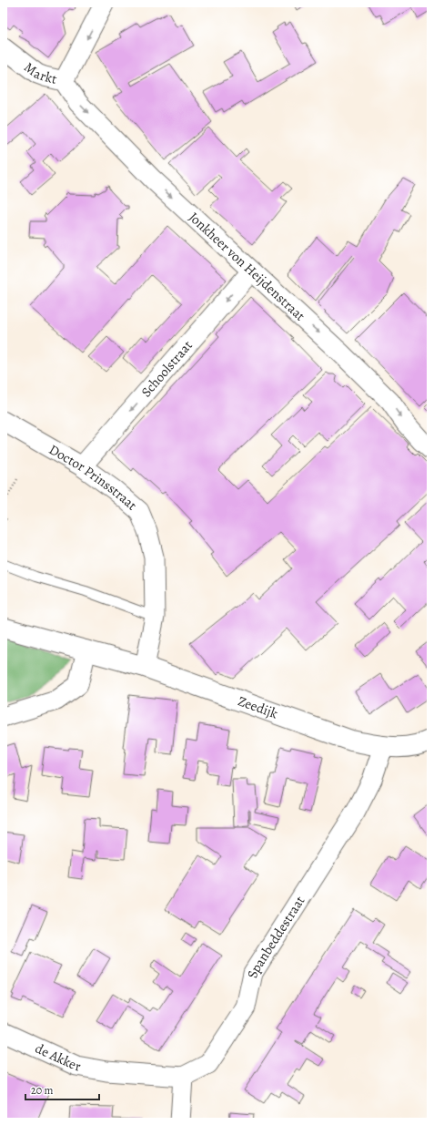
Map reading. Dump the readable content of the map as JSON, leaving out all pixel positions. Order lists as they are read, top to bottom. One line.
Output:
{"streets":{"main road":["Zeedijk"],"street":["Markt","Jonkheer von Heijdenstraat","Schoolstraat","Doctor Prinsstraat","Spanbeddestraat","de Akker"]},"crossings":[["Markt","Jonkheer von Heijdenstraat"],["Jonkheer von Heijdenstraat","Schoolstraat"],["Schoolstraat","Doctor Prinsstraat"],["Doctor Prinsstraat","Zeedijk"],["Zeedijk","Spanbeddestraat"],["Spanbeddestraat","de Akker"]],"one_way":["Jonkheer von Heijdenstraat","Schoolstraat"],"scale_bar":"20 m"}
